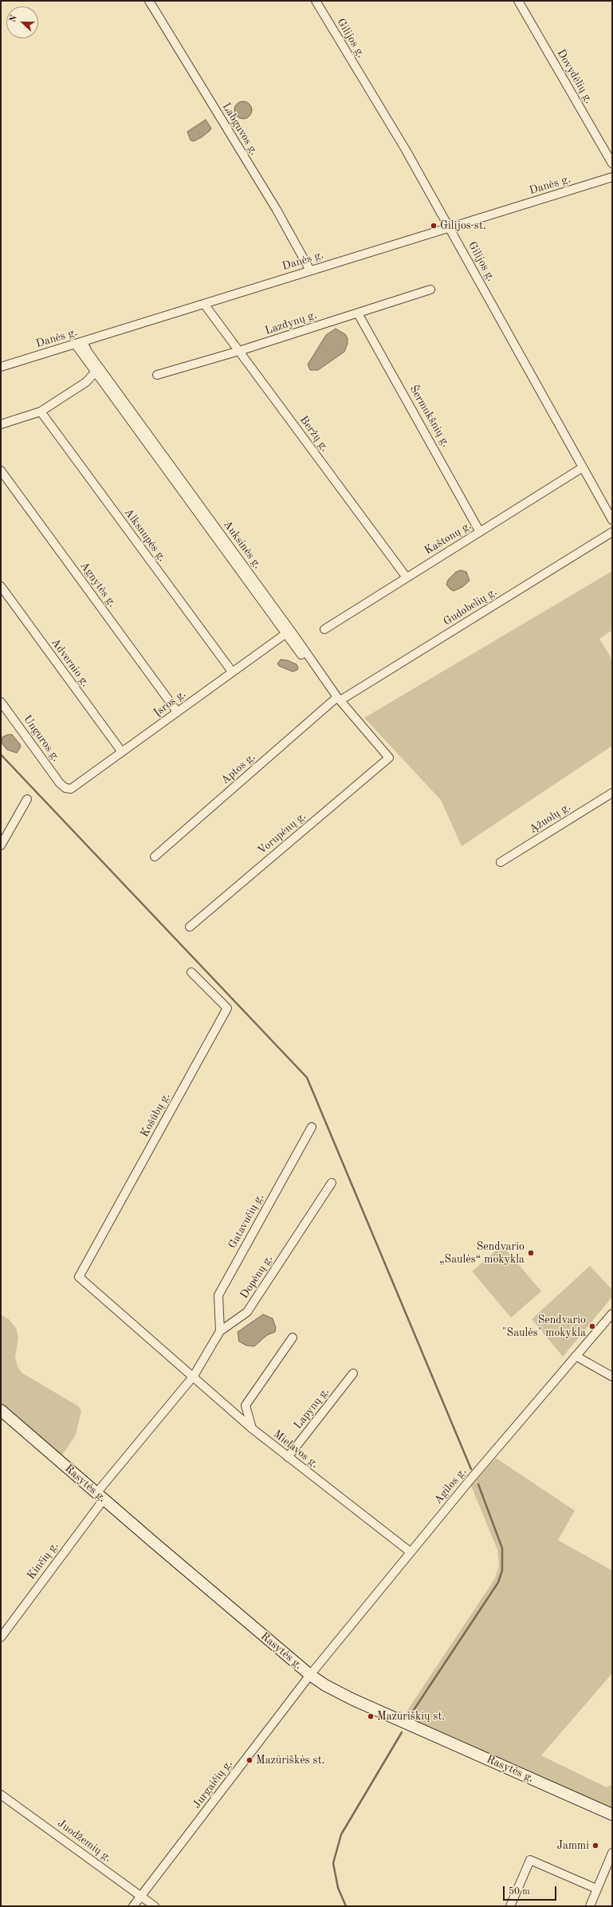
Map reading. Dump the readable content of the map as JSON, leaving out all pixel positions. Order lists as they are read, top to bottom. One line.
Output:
{"streets":{"main road":["Rasytės g."],"street":["Gilijos g.","Dovydėlių g.","Labguvos g.","Danės g.","Lazdynų g.","Šermukšnių g.","Beržų g.","Alksnupės g.","Kaštonų g.","Auksinės g.","Agnytės g.","Gudobelių g.","Advernio g.","Įsros g.","Unguros g.","Aptos g.","Ąžuolų g.","Vorupėnų g.","Košūbų g.","Gatavučių g.","Dopėnų g.","Lapynų g.","Mielavos g.","Agilos g.","Kinčių g.","Jurgaičių g.","Juodžemių g."]},"crossings":[["Gilijos g.","Danės g."],["Gilijos g.","Kaštonų g."],["Labguvos g.","Danės g."],["Danės g.","Beržų g."],["Danės g.","Auksinės g."],["Lazdynų g.","Šermukšnių g."],["Lazdynų g.","Beržų g."],["Šermukšnių g.","Kaštonų g."],["Beržų g.","Kaštonų g."],["Alksnupės g.","Įsros g."],["Auksinės g.","Gudobelių g."],["Auksinės g.","Aptos g."],["Auksinės g.","Vorupėnų g."],["Agnytės g.","Įsros g."],["Gudobelių g.","Aptos g."],["Advernio g.","Įsros g."],["Įsros g.","Unguros g."],["Košūbų g.","Mielavos g."],["Gatavučių g.","Dopėnų g."],["Dopėnų g.","Mielavos g."],["Dopėnų g.","Kinčių g."],["Lapynų g.","Mielavos g."],["Mielavos g.","Agilos g."],["Mielavos g.","Kinčių g."],["Rasytės g.","Agilos g."],["Rasytės g.","Kinčių g."],["Rasytės g.","Jurgaičių g."],["Agilos g.","Jurgaičių g."],["Jurgaičių g.","Juodžemių g."]],"places":["Gilijos st.","Sendvario „Saulės“ mokykla","Sendvario \"Saulės\" mokykla","Mazūriškių st.","Mazūriškės st.","Jammi"],"scale_bar":"50 m","north":"left"}
